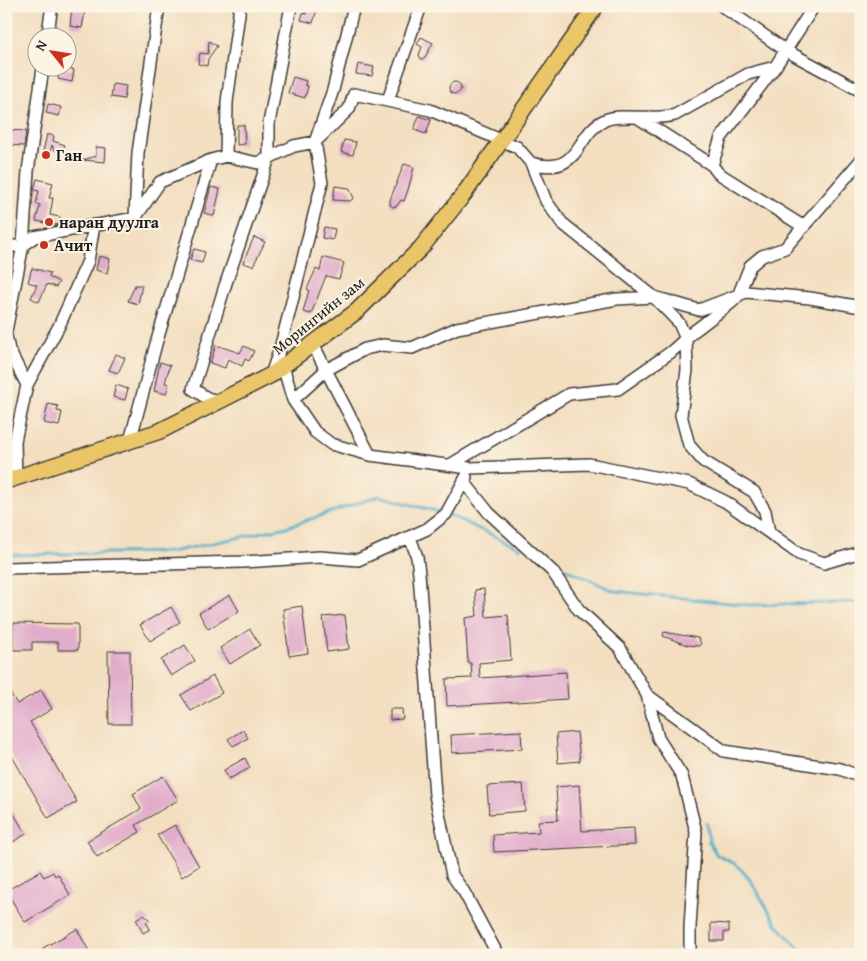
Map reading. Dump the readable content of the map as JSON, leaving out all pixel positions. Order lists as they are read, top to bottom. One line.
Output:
{"streets":{"main road":["Морингийн зам"]},"places":["Ган","наран дуулга","Ачит"],"north":"top left"}
